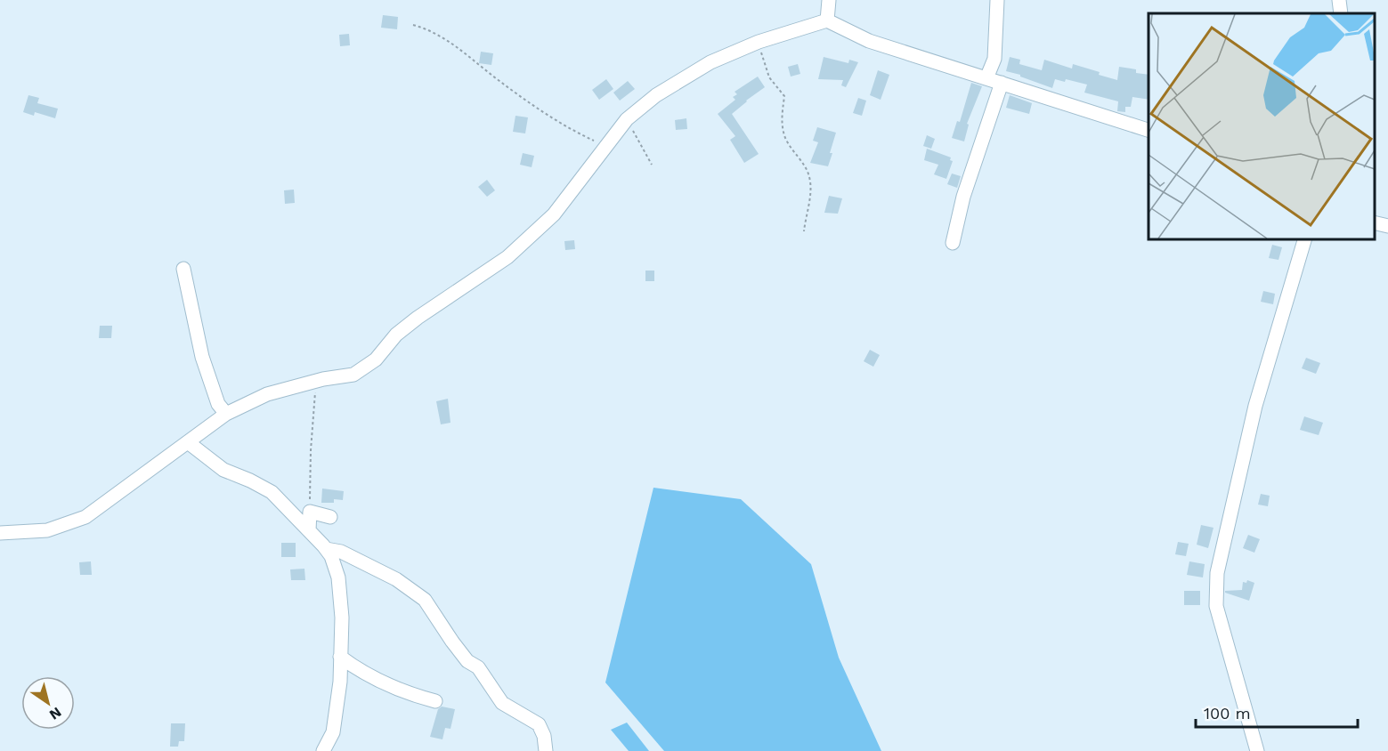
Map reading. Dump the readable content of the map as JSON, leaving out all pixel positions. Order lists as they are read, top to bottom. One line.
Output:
{"scale_bar":"100 m","north":"bottom right"}
